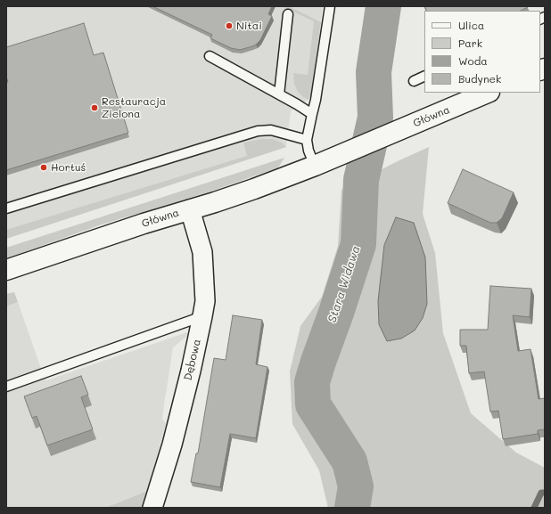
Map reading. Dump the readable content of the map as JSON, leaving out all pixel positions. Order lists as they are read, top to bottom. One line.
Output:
{"streets":{"main road":["Główna"],"street":["Dębowa"]},"crossings":[["Główna","Dębowa"]],"water":["Stara Widawa"],"places":["Nitai","Restauracja Zielona","Hortuś"],"legend":["Ulica","Park","Woda","Budynek"]}
